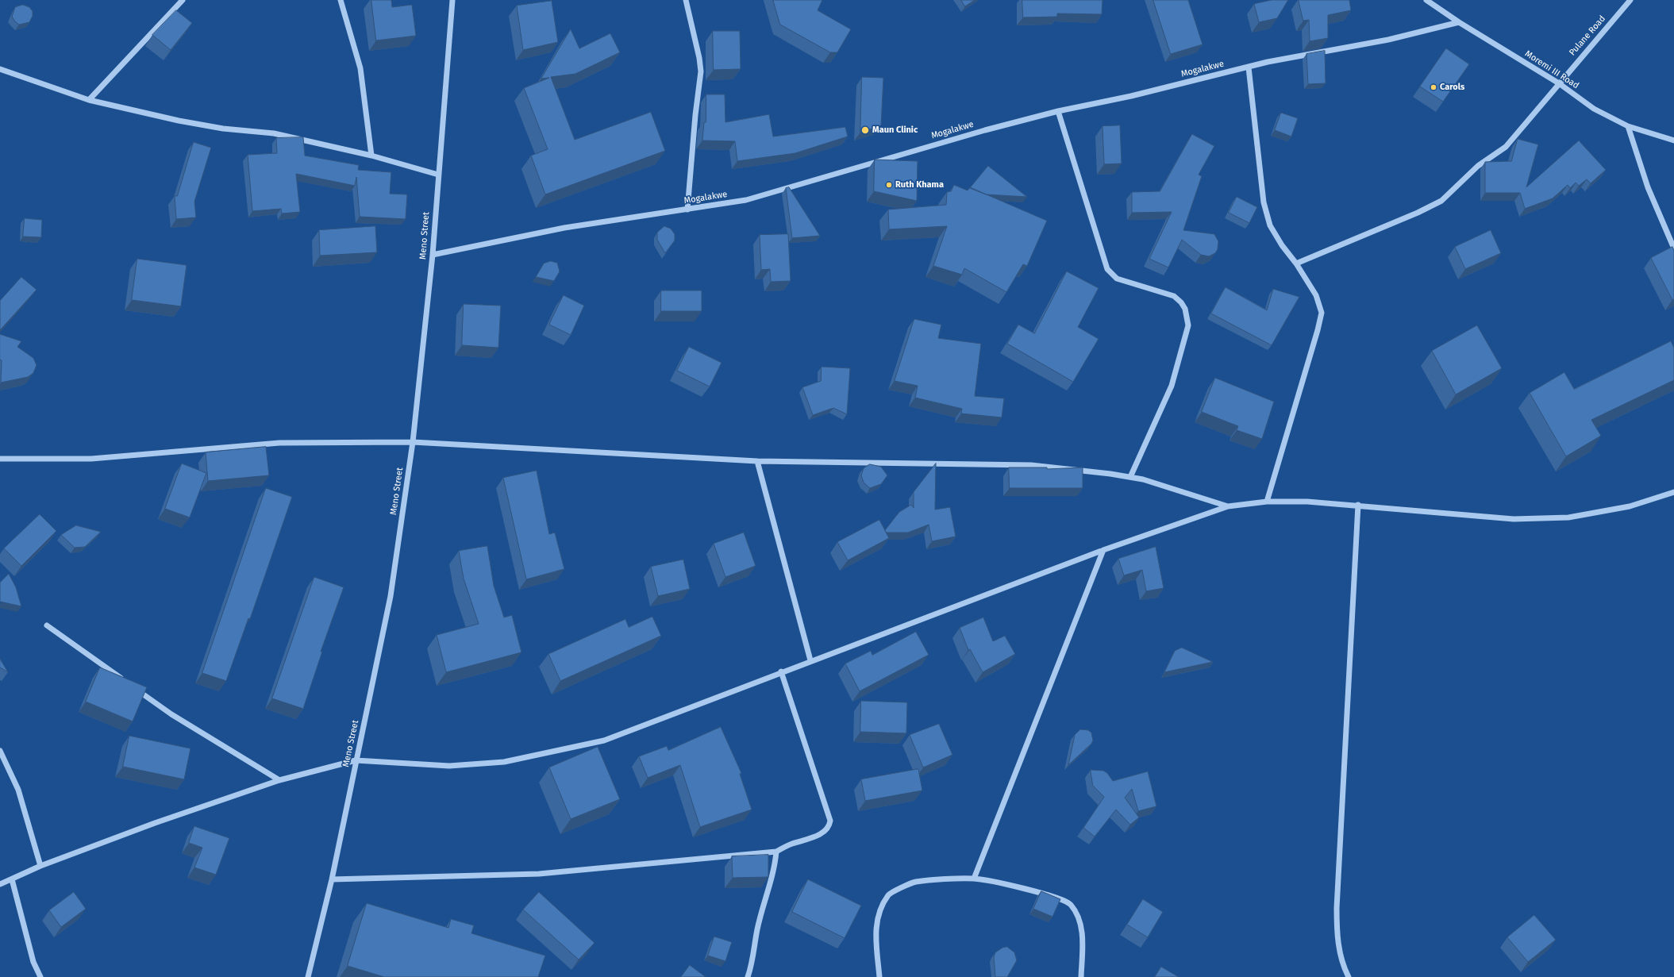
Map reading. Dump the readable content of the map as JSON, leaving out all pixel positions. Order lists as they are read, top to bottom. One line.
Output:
{"streets":{"street":["Pulane Road","Mogalakwe","Moremi III Road","Meno Street"]},"crossings":[["Pulane Road","Moremi III Road"],["Mogalakwe","Moremi III Road"],["Mogalakwe","Meno Street"]],"places":["Carols","Maun Clinic","Ruth Khama"]}
